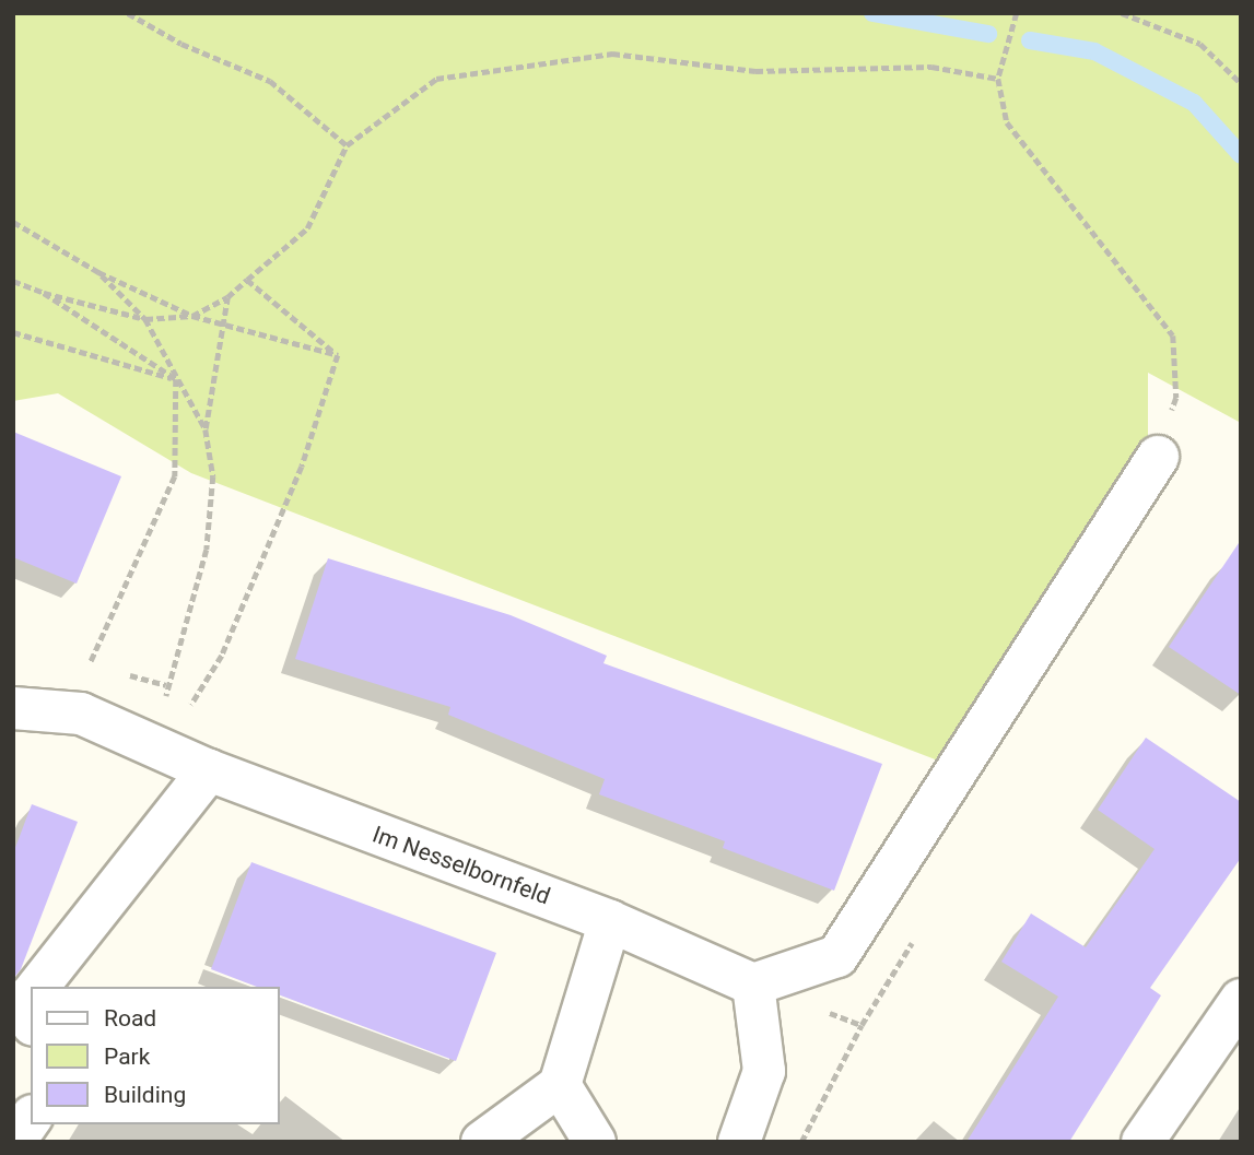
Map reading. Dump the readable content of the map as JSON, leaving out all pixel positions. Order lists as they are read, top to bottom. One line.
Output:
{"streets":{"street":["Im Nesselbornfeld"]},"legend":["Road","Park","Building"]}
